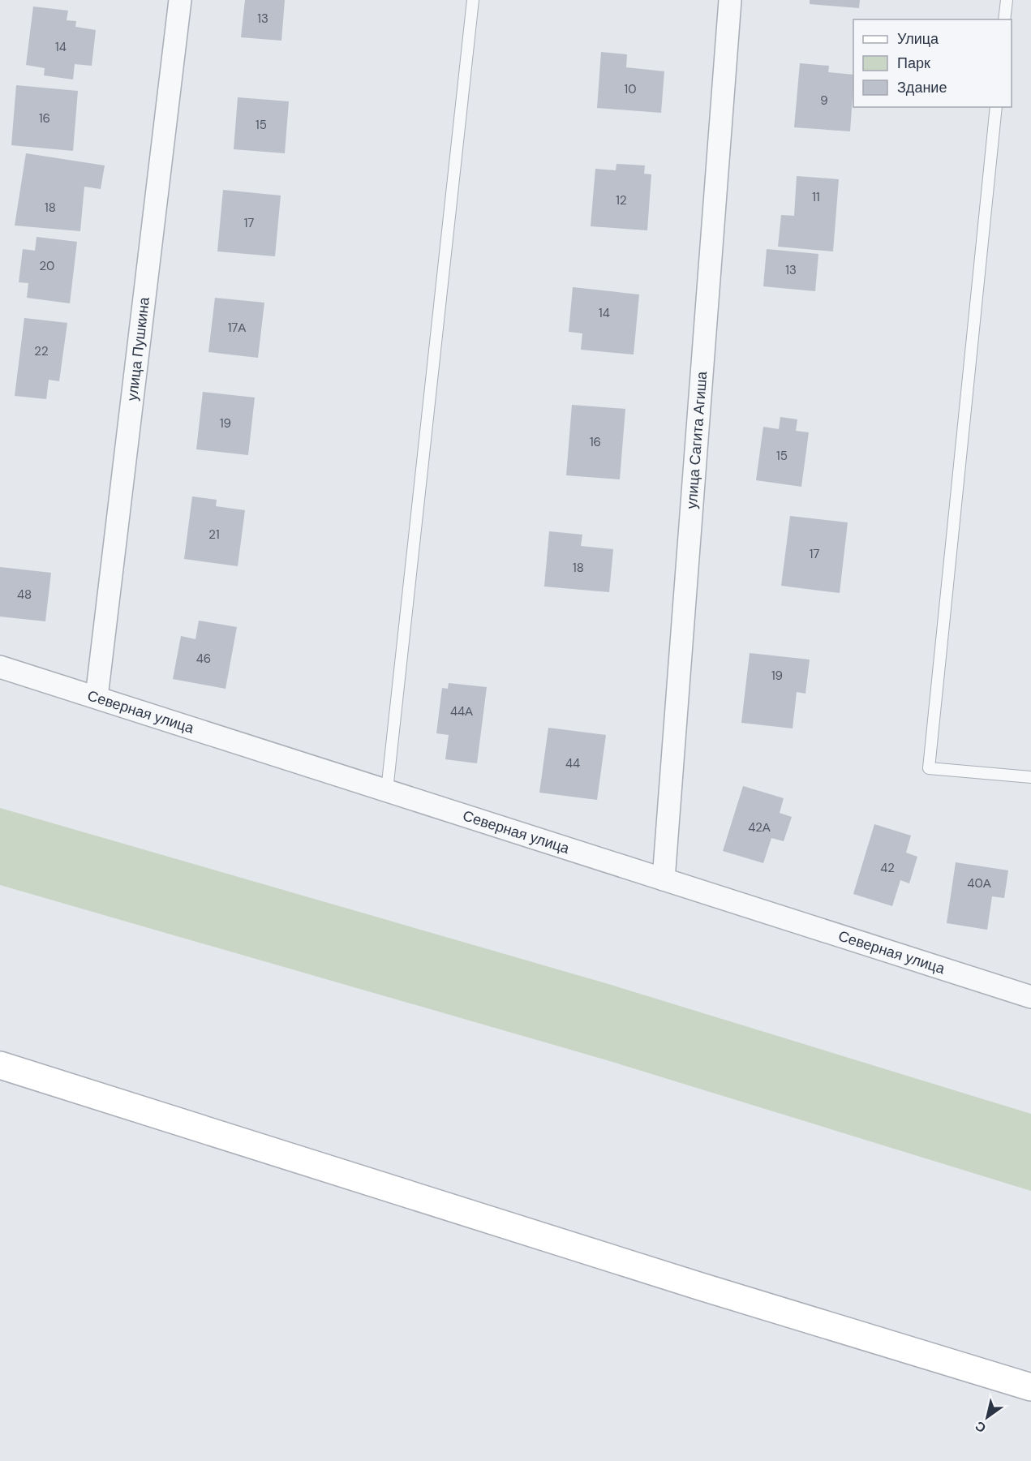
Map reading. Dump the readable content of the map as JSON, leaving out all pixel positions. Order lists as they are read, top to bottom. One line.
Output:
{"streets":{"street":["улица Пушкина","улица Сагита Агиша","Северная улица"]},"crossings":[["улица Пушкина","Северная улица"],["улица Сагита Агиша","Северная улица"]],"house_numbers":["13","14","10","9","16","15","11","12","18","17","20","13","14","17А","22","19","16","15","21","17","18","48","46","19","44А","44","42А","42","40А"],"legend":["Улица","Парк","Здание"],"north":"bottom left"}
